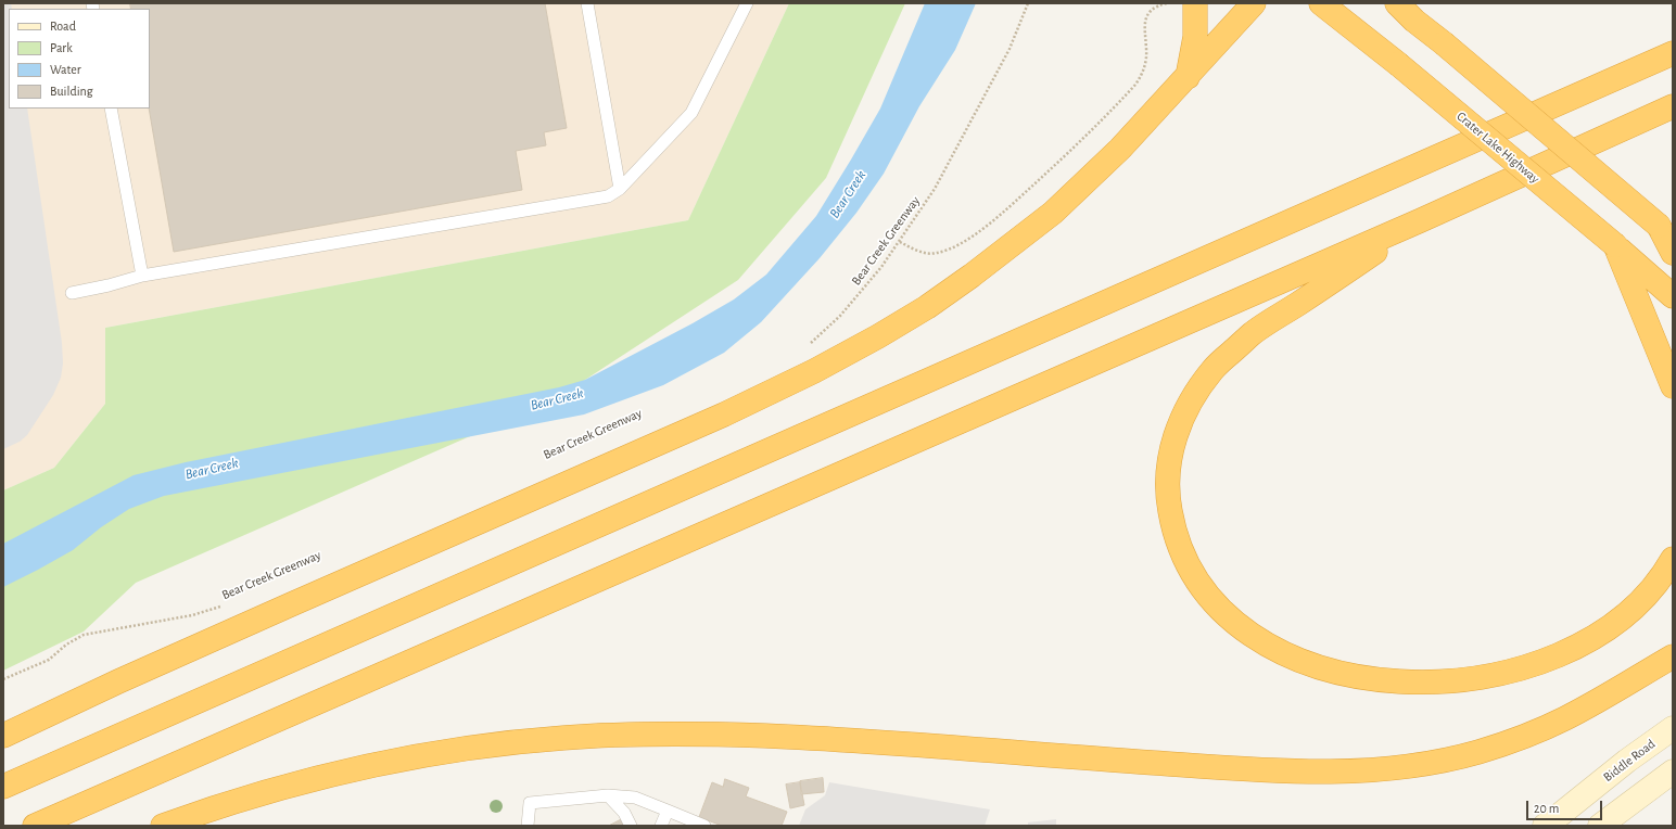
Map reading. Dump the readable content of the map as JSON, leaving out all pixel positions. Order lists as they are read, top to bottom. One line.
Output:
{"streets":{"highway":["Crater Lake Highway"],"main road":["Biddle Road"],"path":["Bear Creek Greenway"]},"water":["Bear Creek"],"legend":["Road","Park","Water","Building"],"scale_bar":"20 m"}
